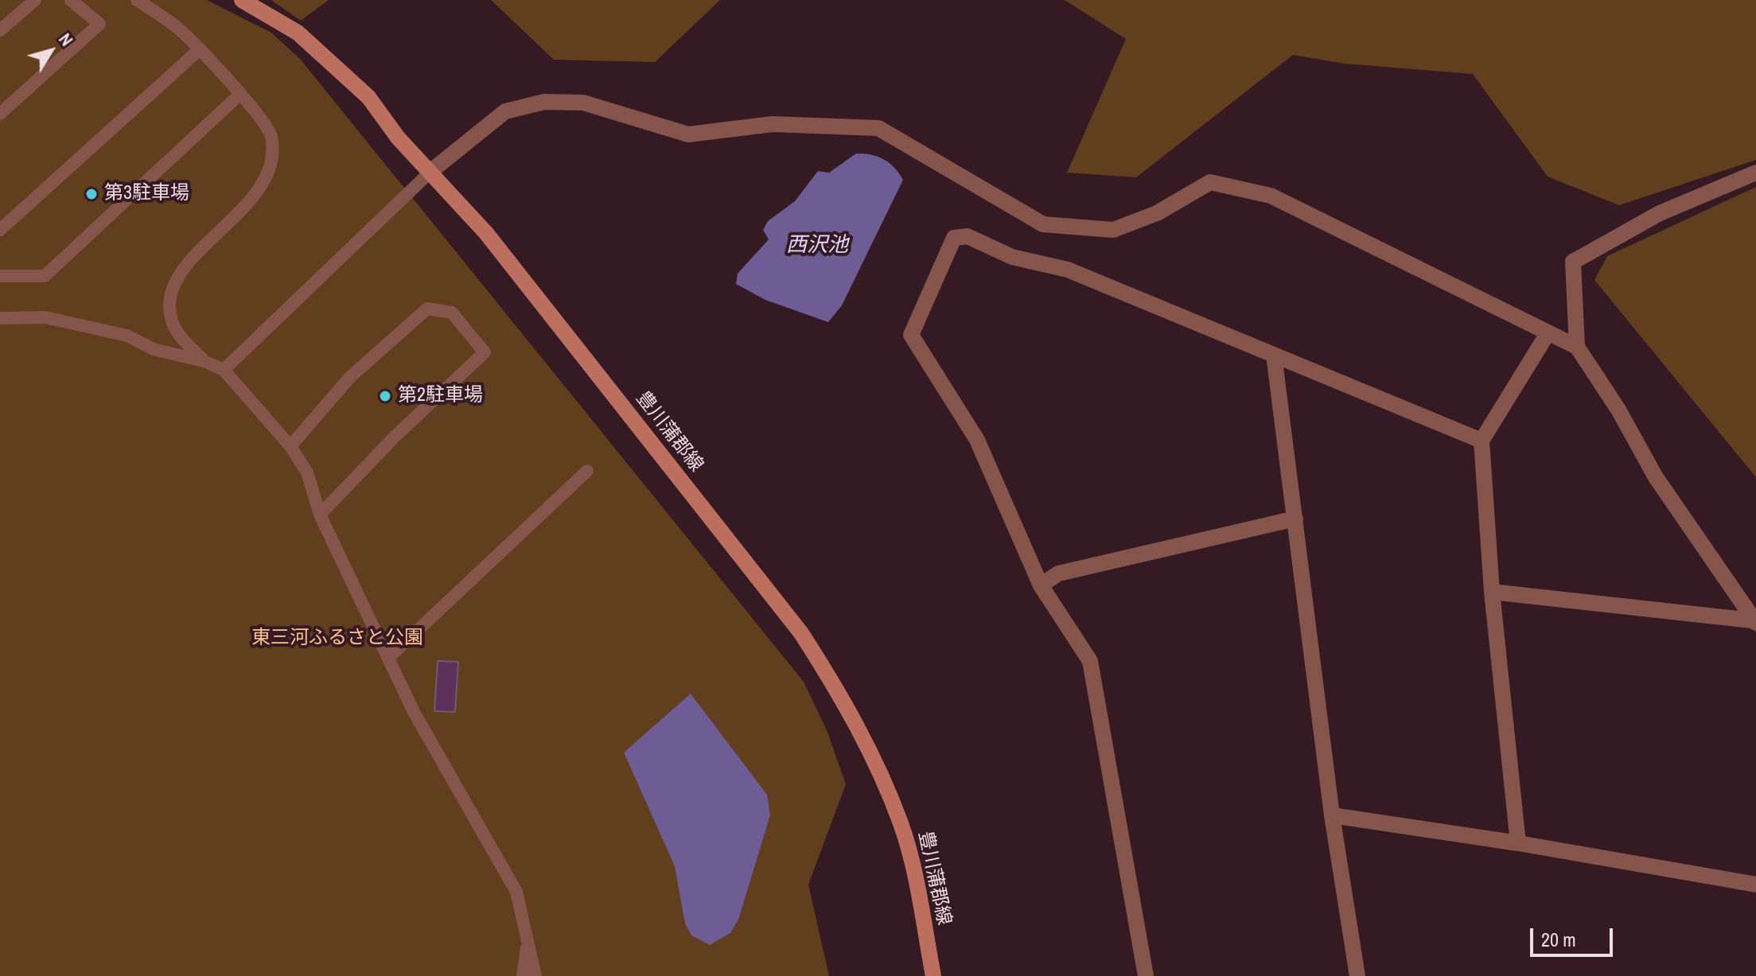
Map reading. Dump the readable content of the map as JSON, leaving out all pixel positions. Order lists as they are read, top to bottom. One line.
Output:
{"streets":{"main road":["豊川蒲郡線"]},"water":["西沢池"],"parks":["東三河ふるさと公園"],"places":["第3駐車場","第2駐車場"],"scale_bar":"20 m","north":"top right"}
